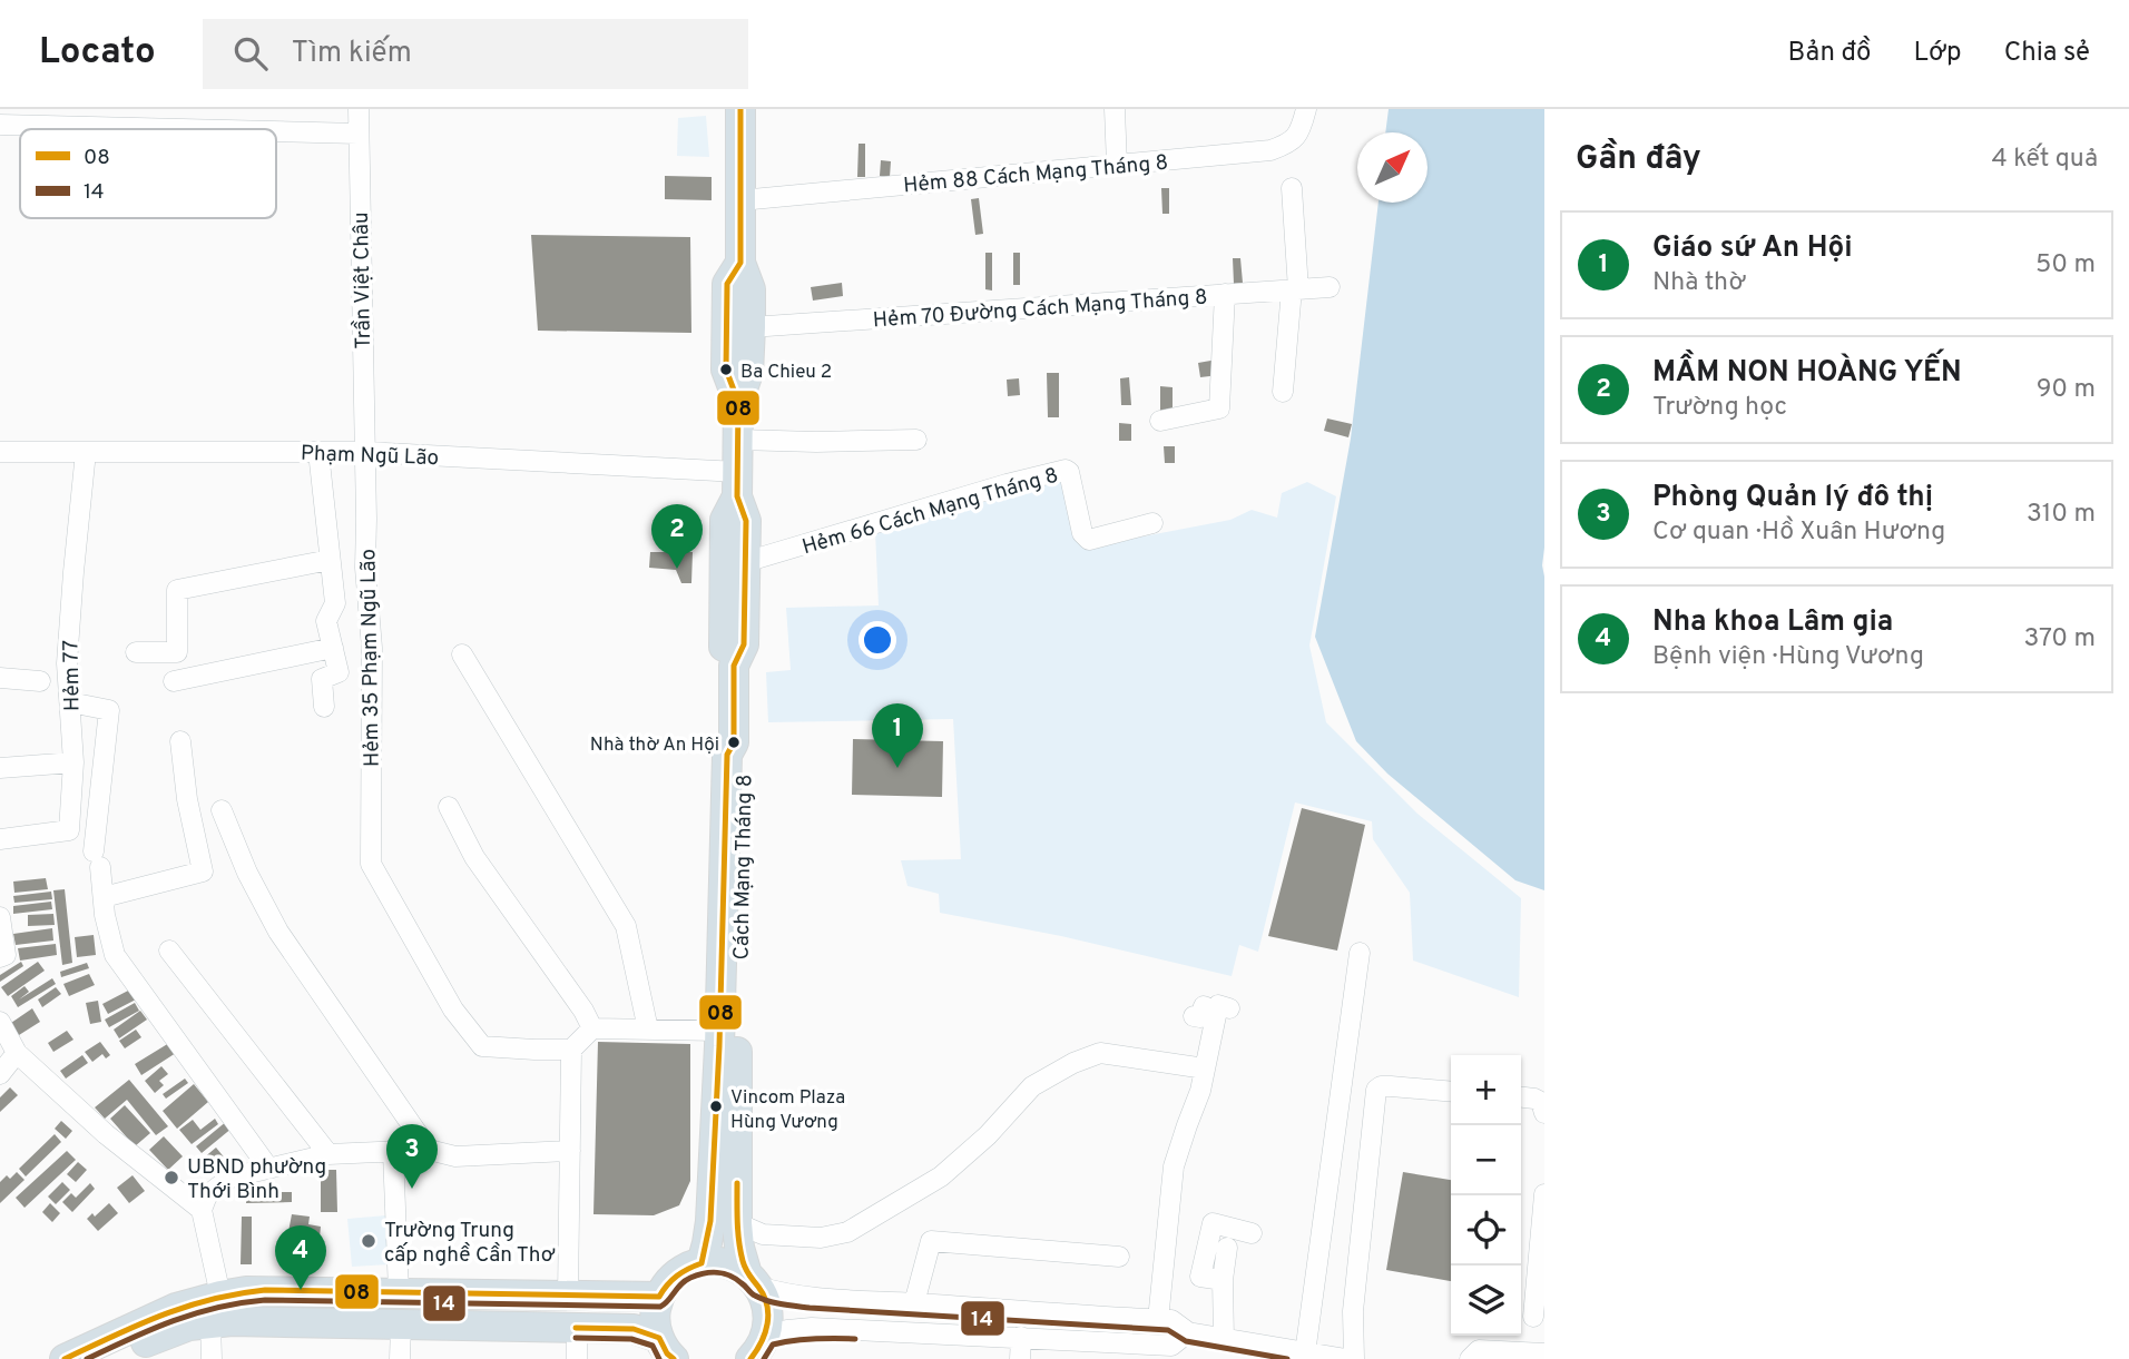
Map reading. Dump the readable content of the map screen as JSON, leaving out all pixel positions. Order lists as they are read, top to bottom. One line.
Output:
{"streets":{"highway":["Cách Mạng Tháng 8"],"street":["Hẻm 88 Cách Mạng Tháng 8","Trần Việt Châu","Hẻm 70 Đường Cách Mạng Tháng 8","Phạm Ngũ Lão","Hẻm 66 Cách Mạng Tháng 8","Hẻm 35 Phạm Ngũ Lão","Hẻm 77"]},"crossings":[["Hẻm 88 Cách Mạng Tháng 8","Cách Mạng Tháng 8"],["Trần Việt Châu","Phạm Ngũ Lão"],["Trần Việt Châu","Hẻm 35 Phạm Ngũ Lão"],["Hẻm 70 Đường Cách Mạng Tháng 8","Cách Mạng Tháng 8"],["Phạm Ngũ Lão","Hẻm 35 Phạm Ngũ Lão"],["Phạm Ngũ Lão","Hẻm 77"],["Phạm Ngũ Lão","Cách Mạng Tháng 8"],["Hẻm 66 Cách Mạng Tháng 8","Cách Mạng Tháng 8"]],"places":["Ba Chieu 2","Nhà thờ An Hội","Vincom Plaza Hùng Vương","UBND phường Thới Bình","Trường Trung cấp nghề Cần Thơ"],"lines":["transit line 08","transit line 14"],"legend":["08","14"],"north":"top right","page":{"header":"Locato","search":"Tìm kiếm","nav":["Bản đồ","Lớp","Chia sẻ"],"heading":["Gần đây","4 kết quả"],"list":[{"mark":"1","name":"Giáo sứ An Hội","note":"Nhà thờ","value":"50 m"},{"mark":"2","name":"MẦM NON HOÀNG YẾN","note":"Trường học","value":"90 m"},{"mark":"3","name":"Phòng Quản lý đô thị","note":"Cơ quan · Hồ Xuân Hương","value":"310 m"},{"mark":"4","name":"Nha khoa Lâm gia","note":"Bệnh viện · Hùng Vương","value":"370 m"}],"pins":["2","1","3","4"],"map_buttons":["+","−"]}}
